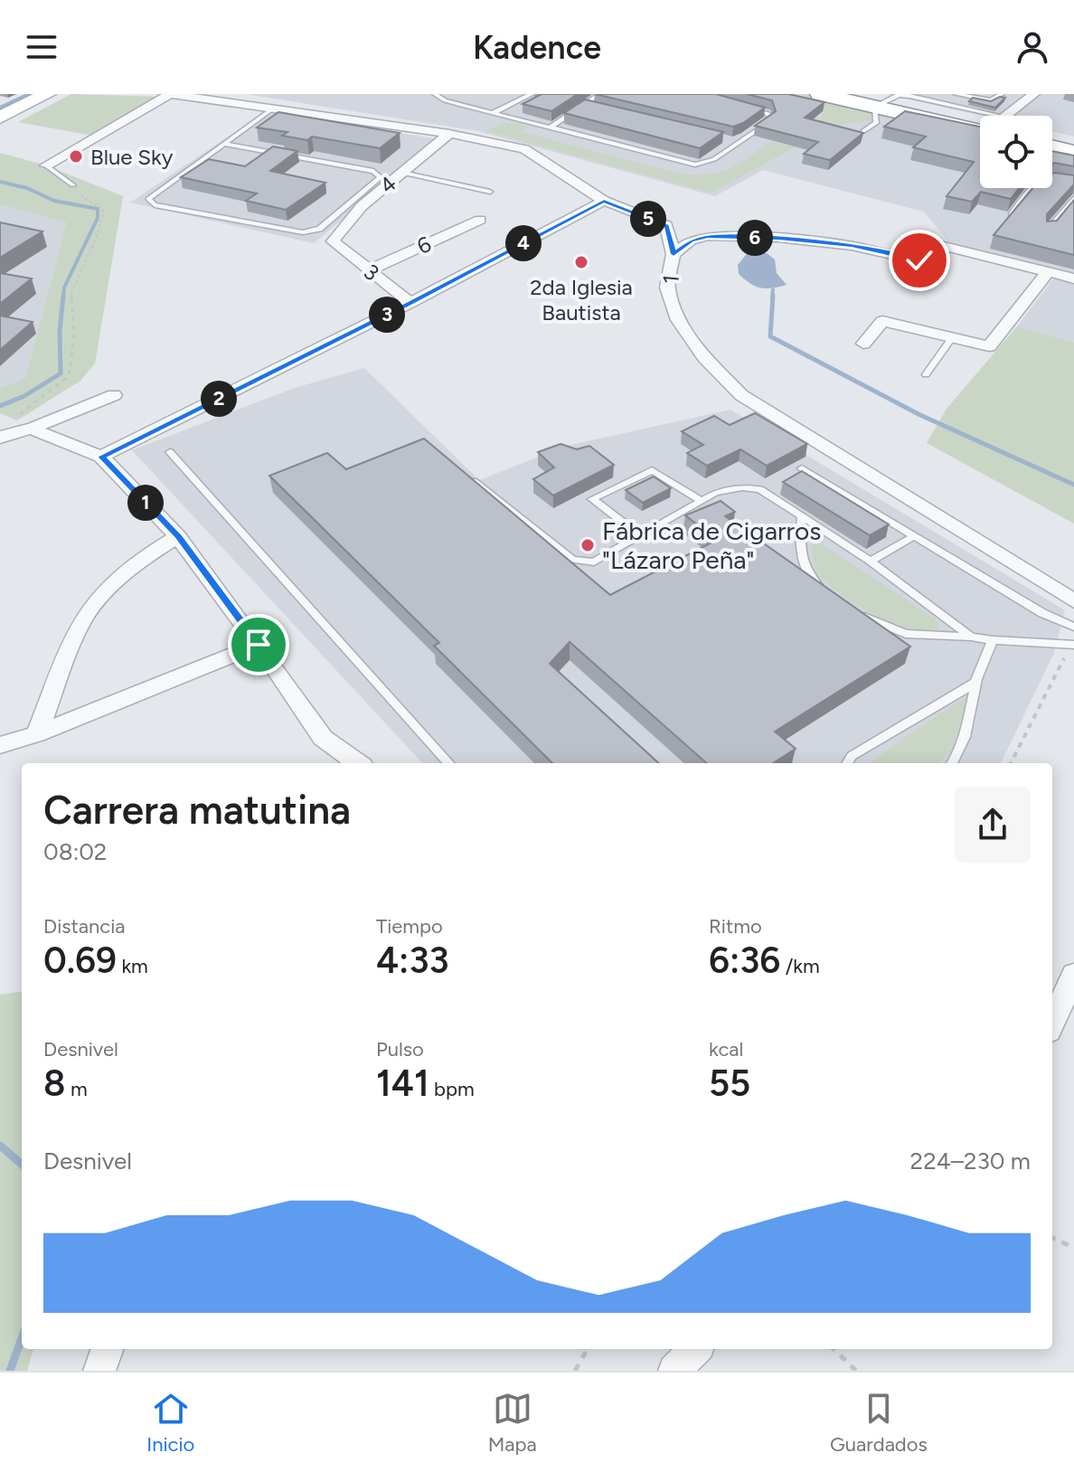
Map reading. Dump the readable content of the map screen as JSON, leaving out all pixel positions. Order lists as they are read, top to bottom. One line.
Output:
{"streets":{"street":["4","6","3","1"]},"crossings":[["4","3"],["4","1"],["6","3"]],"places":["Blue Sky","2da Iglesia Bautista","Fábrica de Cigarros \"Lázaro Peña\""],"page":{"header":"Kadence","pins":["5","6","4","3","2","1"],"heading":["Carrera matutina","08:02"],"stats":[["Distancia","0.69 km"],["Tiempo","4:33"],["Ritmo","6:36 /km"],["Desnivel","8 m"],["Pulso","141 bpm"],["kcal","55"]],"chart":["Desnivel","224–230 m"],"tabs":["Inicio","Mapa","Guardados"]}}
